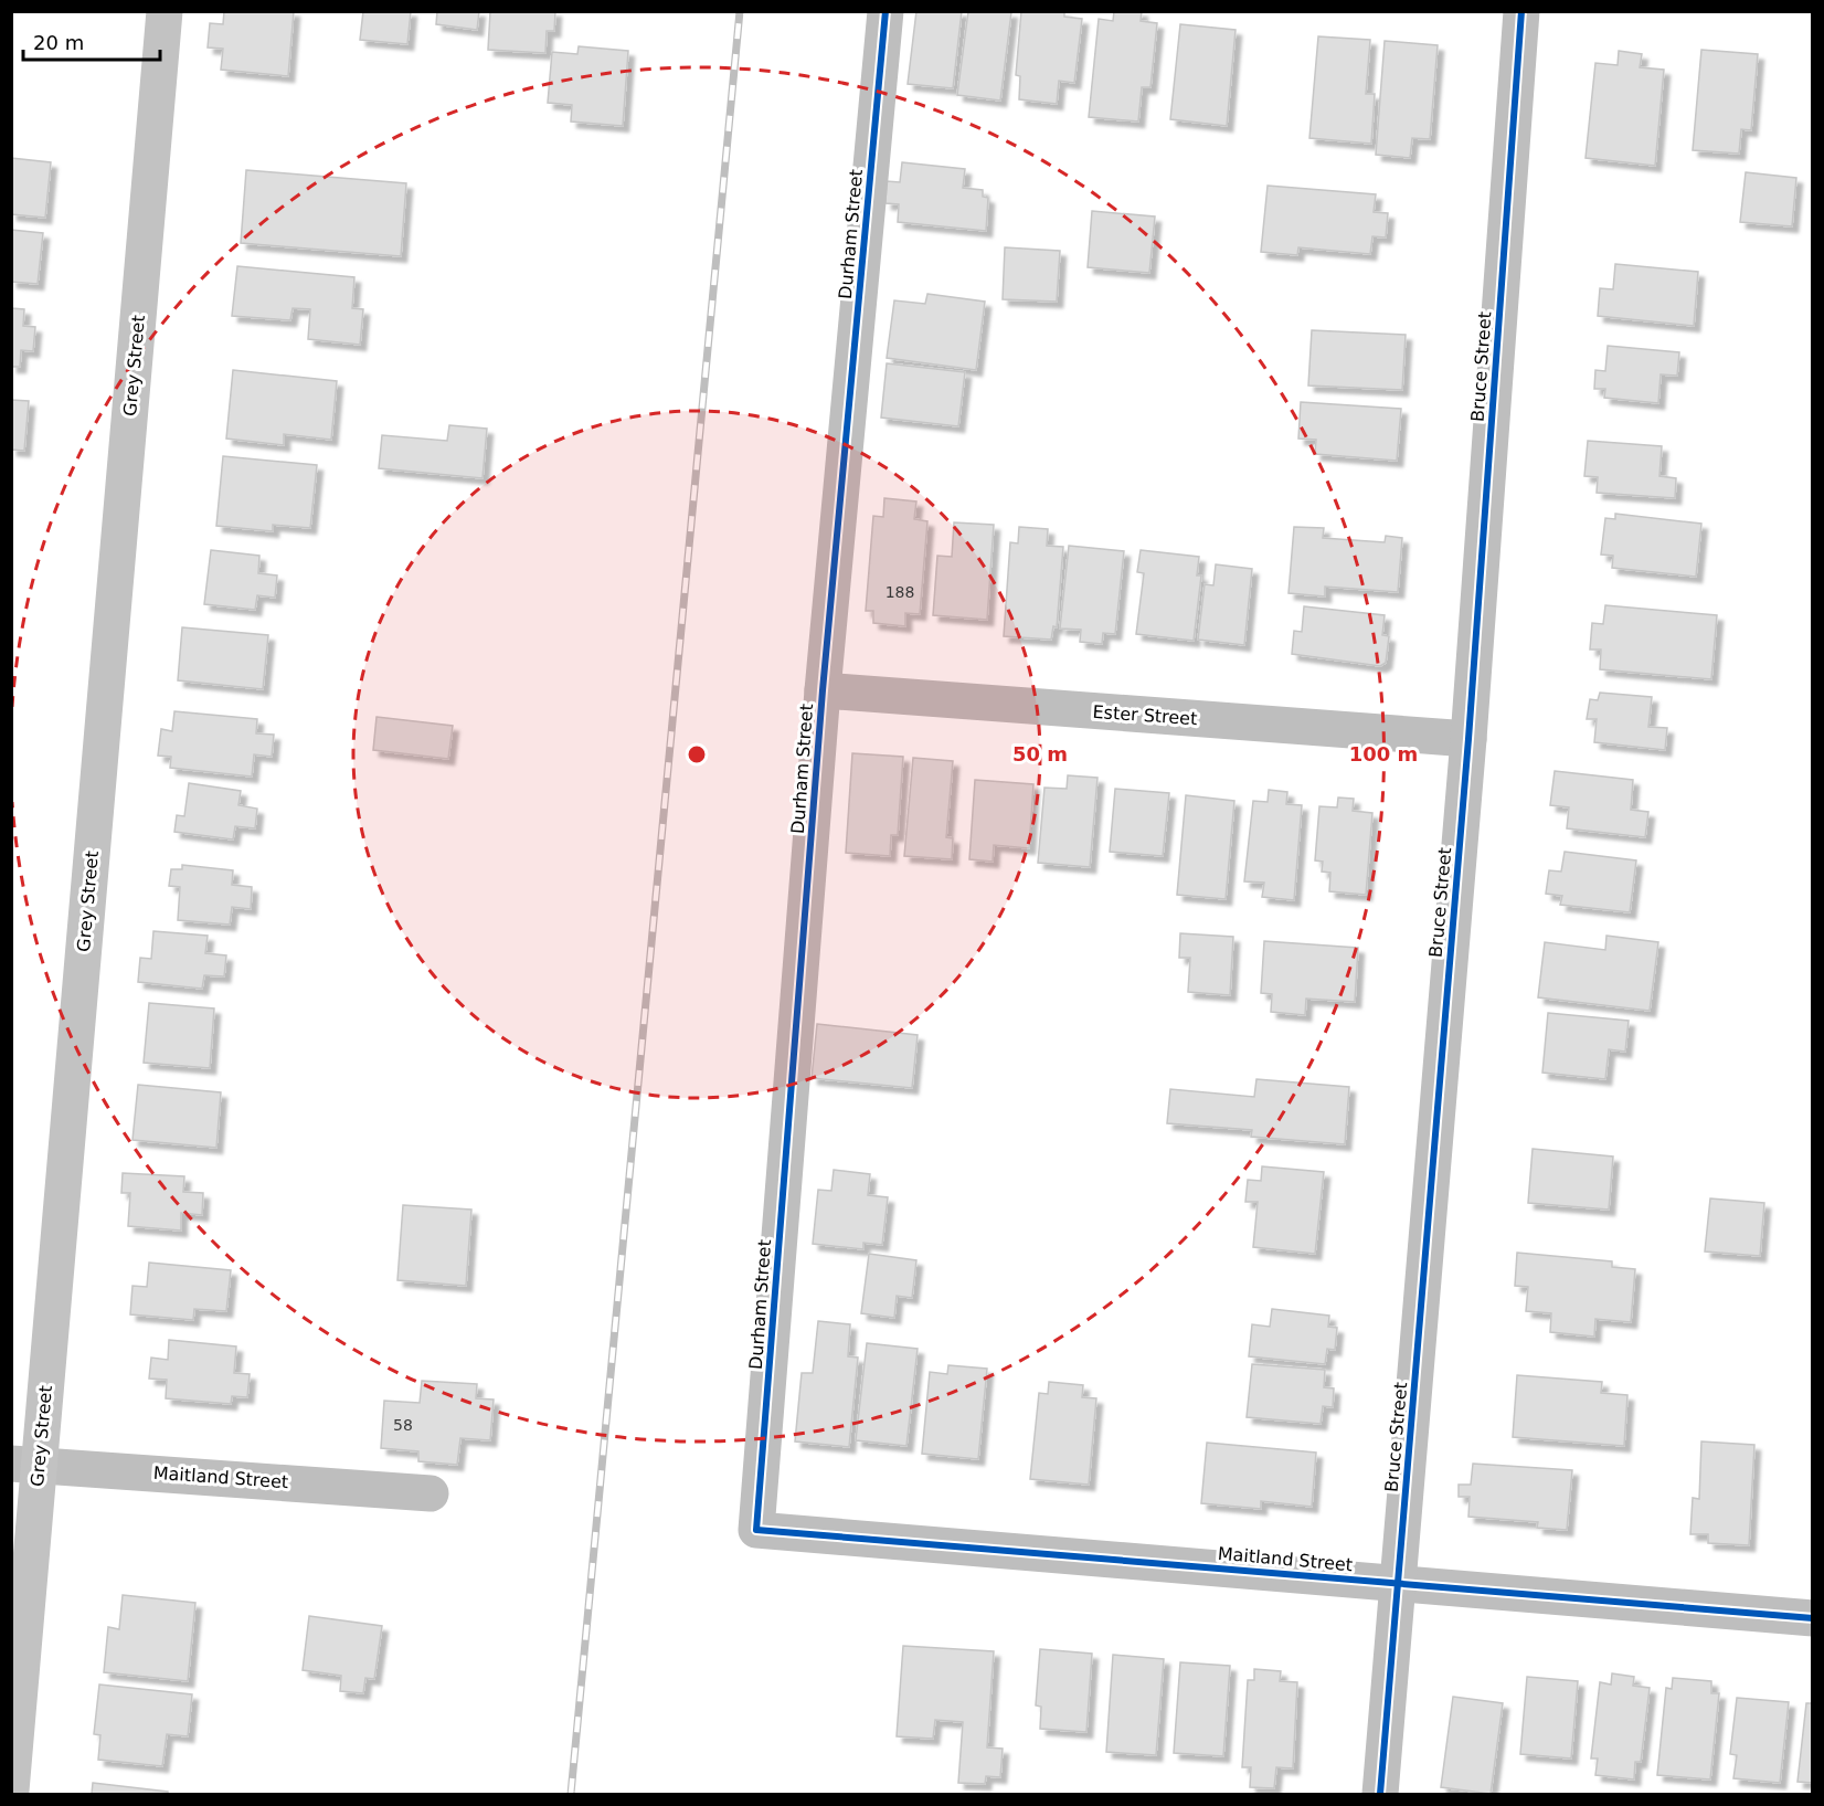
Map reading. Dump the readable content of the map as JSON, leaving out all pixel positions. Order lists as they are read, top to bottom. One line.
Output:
{"streets":{"street":["Durham Street","Grey Street","Bruce Street","Ester Street","Maitland Street"]},"crossings":[["Durham Street","Ester Street"],["Durham Street","Maitland Street"],["Grey Street","Maitland Street"],["Bruce Street","Ester Street"],["Bruce Street","Maitland Street"]],"house_numbers":["188","58"],"scale_bar":"20 m","rings":["50 m","100 m"]}
